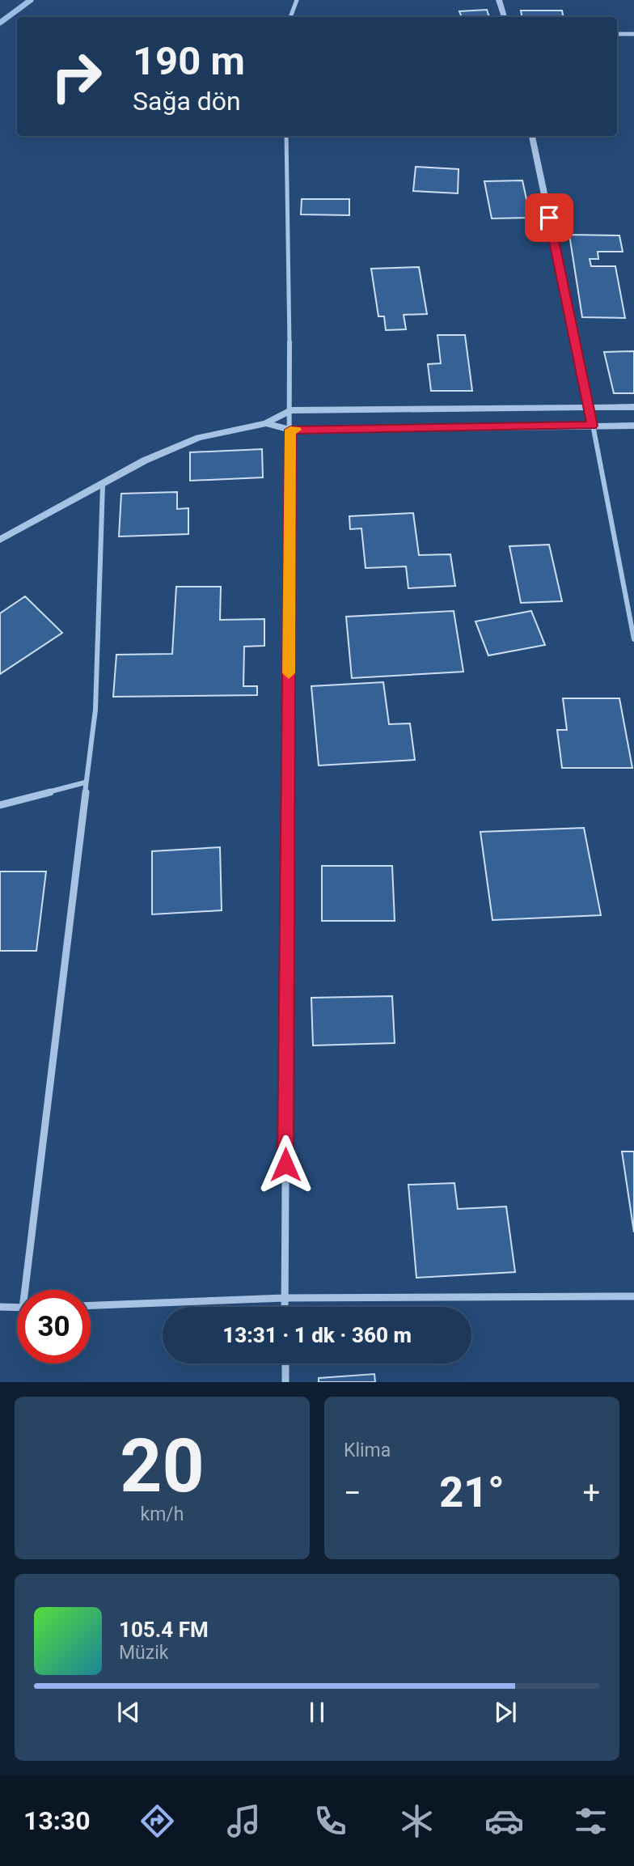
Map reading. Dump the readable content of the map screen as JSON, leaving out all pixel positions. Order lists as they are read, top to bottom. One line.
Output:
{"page":{"turn":["190 m","Sağa dön"],"limit":"30","trip":"13:31 · 1 dk · 360 m","tile":[["20","km/h"],"Klima"],"heat":["−","21°","+"],"song":["105.4 FM","Müzik"],"tabs":"13:30"}}
